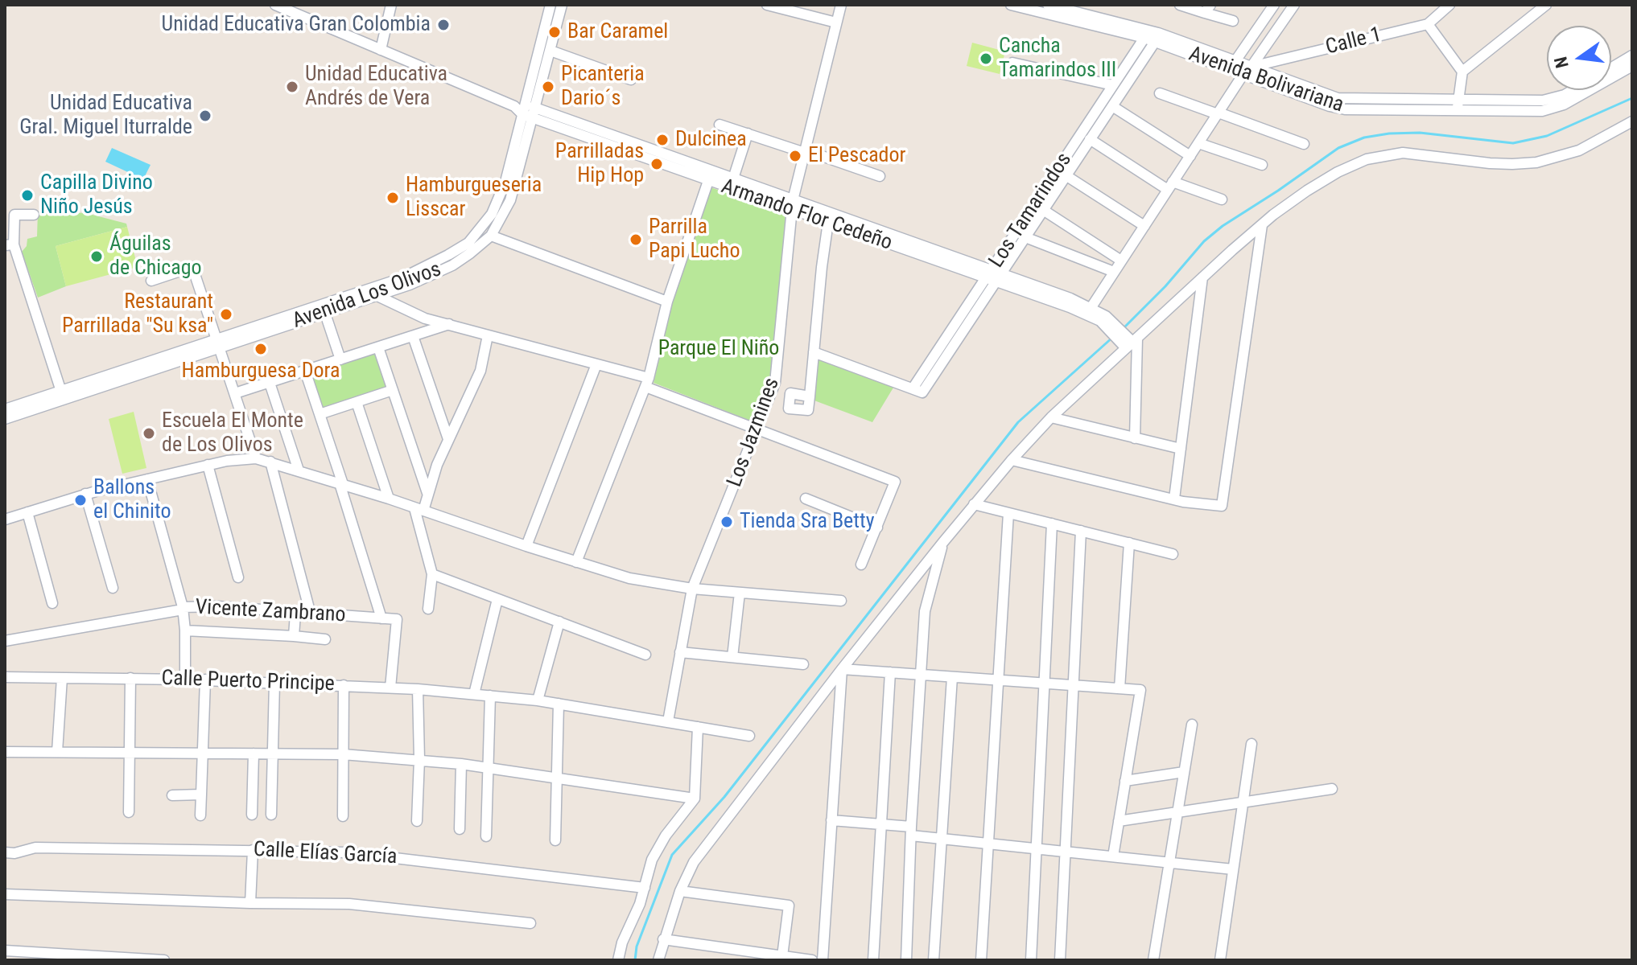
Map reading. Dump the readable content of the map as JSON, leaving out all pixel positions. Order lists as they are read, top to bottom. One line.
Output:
{"streets":{"street":["Calle 1","Avenida Bolivariana","Los Tamarindos","Armando Flor Cedeño","Avenida Los Olivos","Los Jazmines","Vicente Zambrano","Calle Puerto Principe","Calle Elías García"]},"crossings":[["Calle 1","Avenida Bolivariana"],["Avenida Bolivariana","Los Tamarindos"],["Los Tamarindos","Armando Flor Cedeño"],["Armando Flor Cedeño","Avenida Los Olivos"],["Armando Flor Cedeño","Los Jazmines"],["Los Jazmines","Calle Puerto Principe"]],"parks":["Parque El Niño"],"places":["Unidad Educativa Gran Colombia","Bar Caramel","Cancha Tamarindos III","Unidad Educativa Andrés de Vera","Picanteria Dario´s","Unidad Educativa Gral. Miguel Iturralde","Dulcinea","El Pescador","Parrilladas Hip Hop","Capilla Divino Niño Jesús","Hamburgueseria Lisscar","Parrilla Papi Lucho","Águilas de Chicago","Restaurant Parrillada \"Su ksa\"","Hamburguesa Dora","Escuela El Monte de Los Olivos","Ballons el Chinito","Tienda Sra Betty"],"north":"left"}
